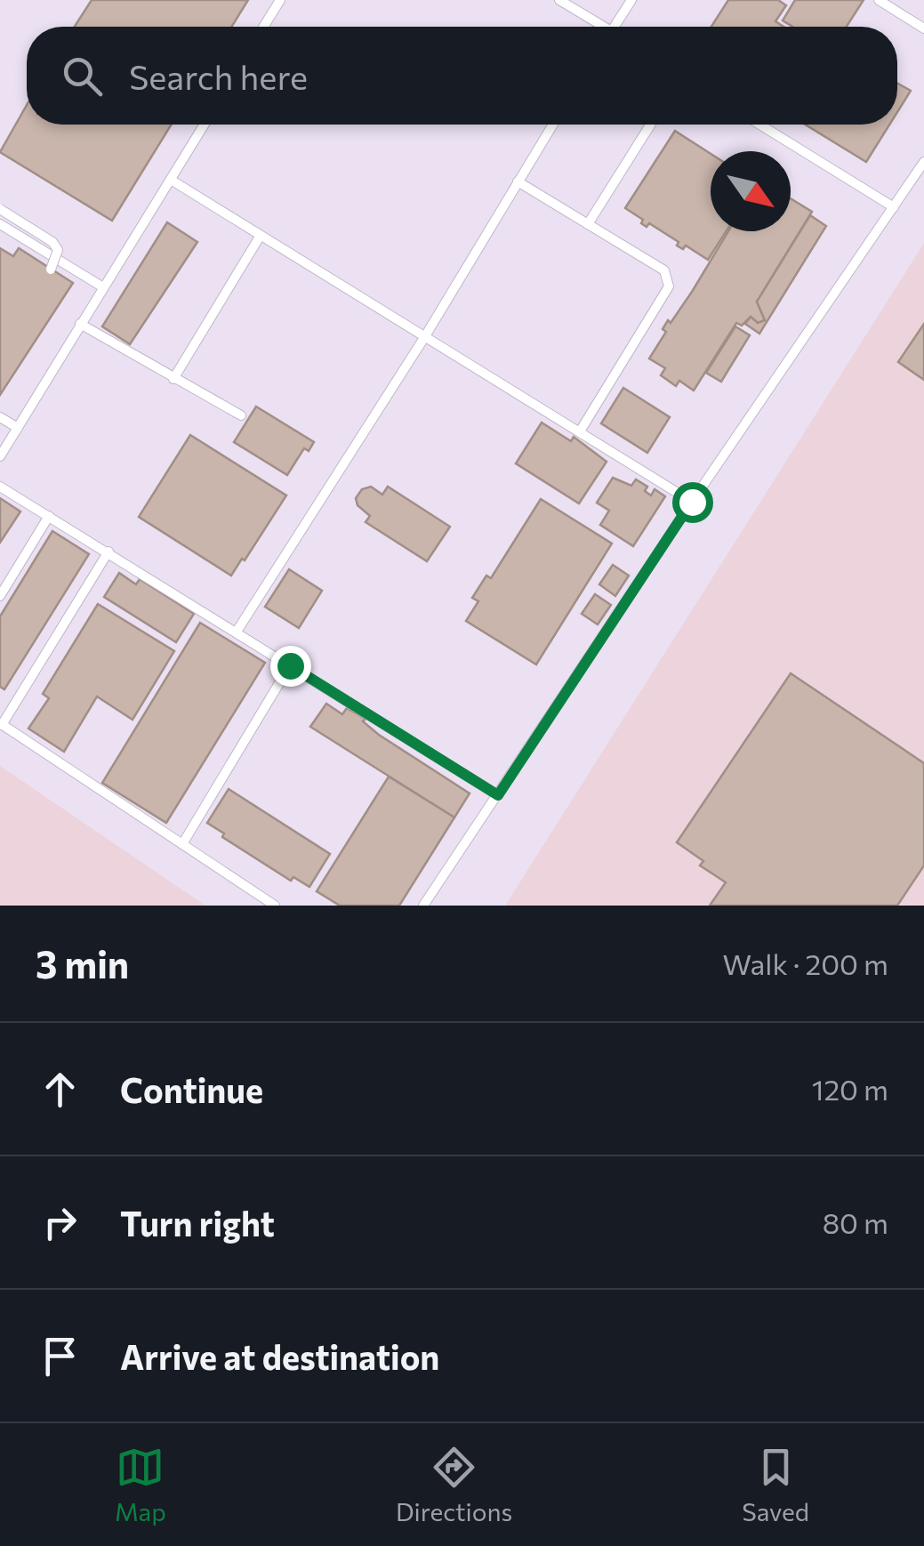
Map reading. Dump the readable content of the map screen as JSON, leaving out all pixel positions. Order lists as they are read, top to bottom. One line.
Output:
{"north":"bottom right","page":{"search":"Search here","heading":["3 min","Walk · 200 m"],"list":[["Continue","120 m"],["Turn right","80 m"],"Arrive at destination"],"nav":["Map","Directions","Saved"]}}
